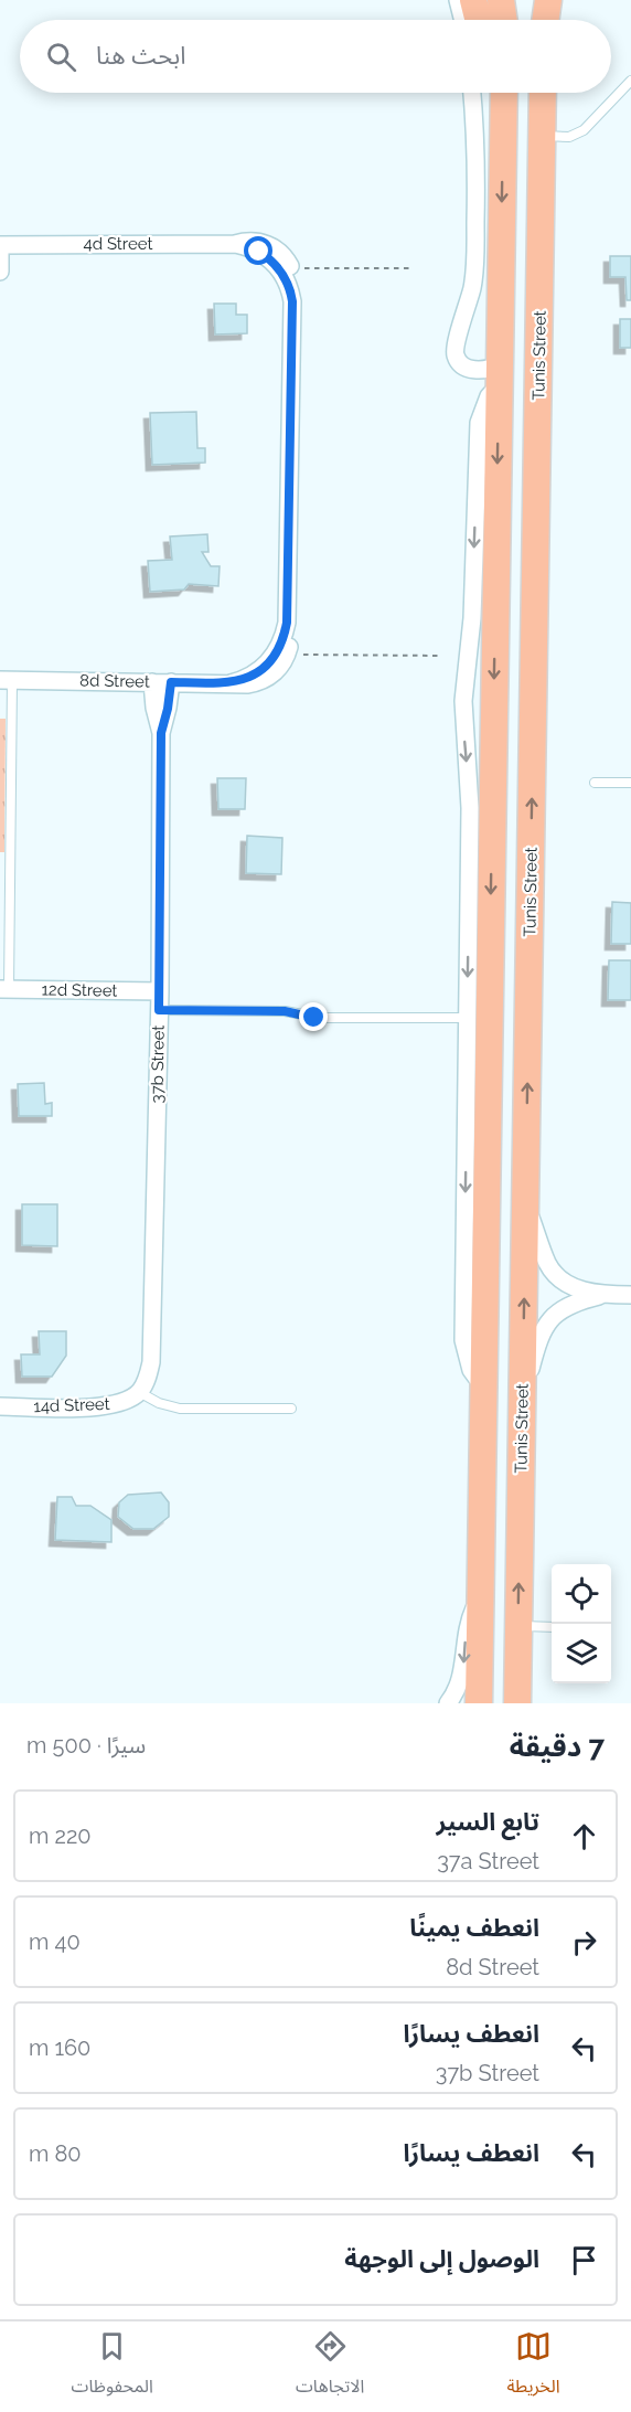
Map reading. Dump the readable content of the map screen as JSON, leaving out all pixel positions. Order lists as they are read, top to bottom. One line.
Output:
{"streets":{"main road":["Tunis Street"],"street":["4d Street","8d Street","12d Street","37b Street","14d Street"]},"crossings":[["8d Street","37b Street"],["12d Street","37b Street"],["37b Street","14d Street"]],"page":{"search":"ابحث هنا","heading":["7 دقيقة","سيرًا · 500 m"],"list":[["تابع السير","37a Street","220 m"],["انعطف يمينًا","8d Street","40 m"],["انعطف يسارًا","37b Street","160 m"],["انعطف يسارًا","80 m"],"الوصول إلى الوجهة"],"nav":["الخريطة","الاتجاهات","المحفوظات"]}}
